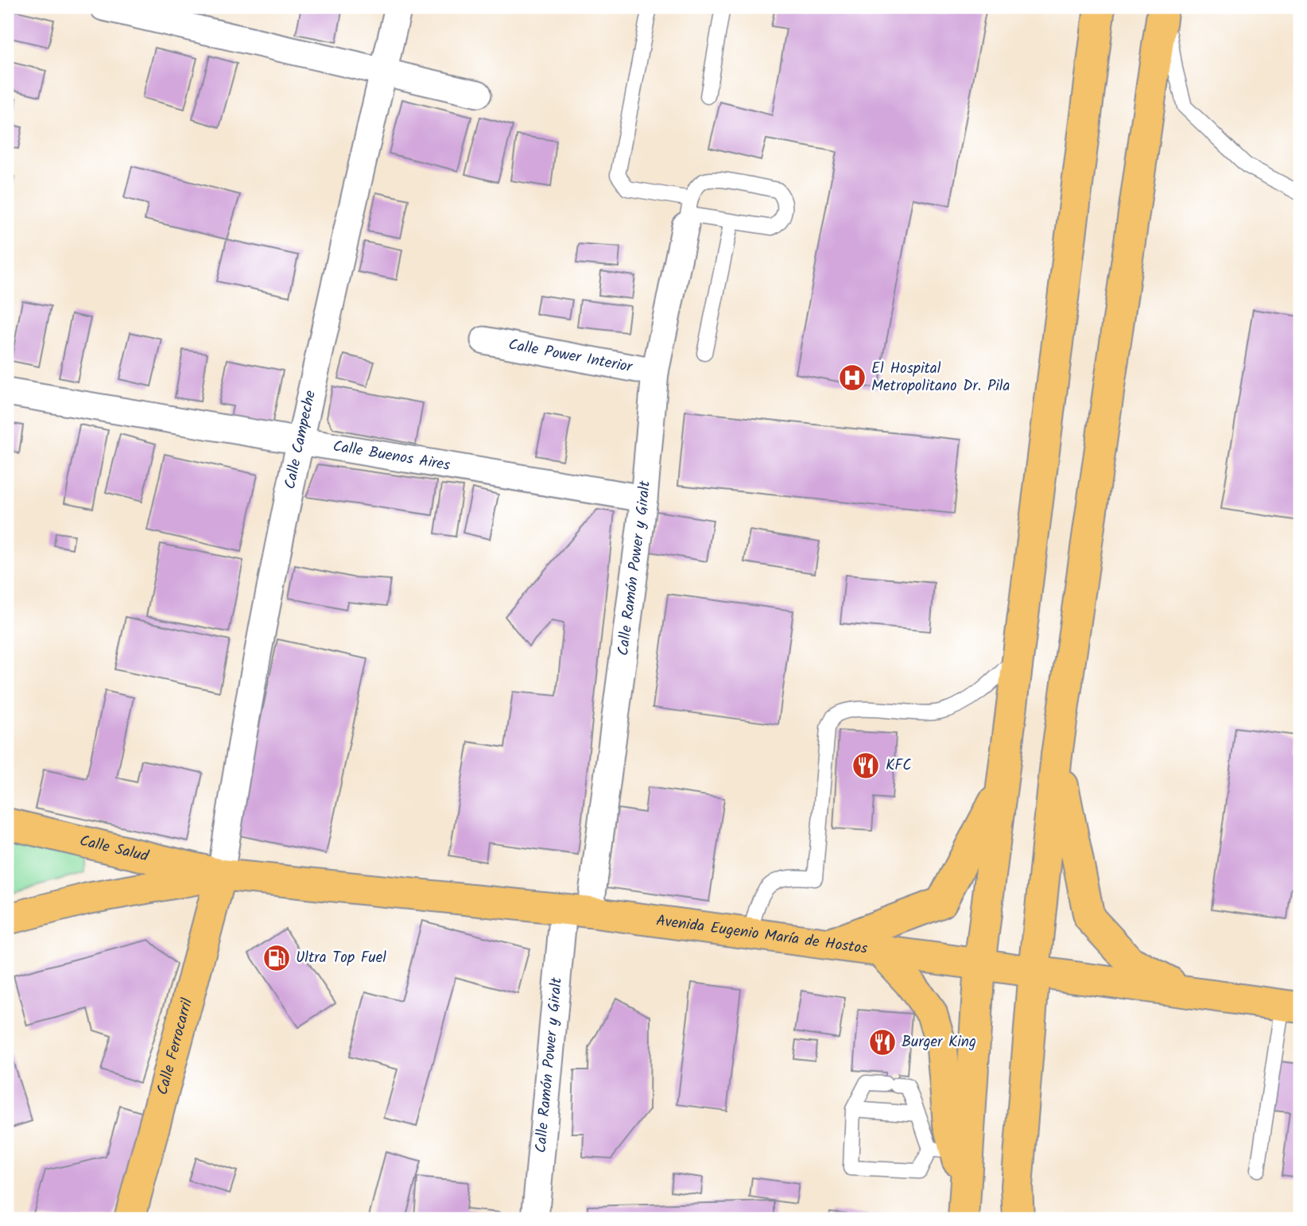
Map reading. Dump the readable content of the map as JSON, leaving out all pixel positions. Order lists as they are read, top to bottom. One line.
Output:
{"streets":{"main road":["Calle Salud","Avenida Eugenio María de Hostos","Calle Ferrocarril"],"street":["Calle Power Interior","Calle Campeche","Calle Buenos Aires","Calle Ramón Power y Giralt"]},"crossings":[["Calle Power Interior","Calle Ramón Power y Giralt"],["Calle Campeche","Calle Buenos Aires"],["Calle Campeche","Calle Salud"],["Calle Campeche","Avenida Eugenio María de Hostos"],["Calle Campeche","Calle Ferrocarril"],["Calle Buenos Aires","Calle Ramón Power y Giralt"],["Calle Ramón Power y Giralt","Avenida Eugenio María de Hostos"],["Calle Salud","Avenida Eugenio María de Hostos"],["Calle Salud","Calle Ferrocarril"],["Avenida Eugenio María de Hostos","Calle Ferrocarril"]],"places":{"hospital":["El Hospital Metropolitano Dr. Pila"],"restaurant":["KFC","Burger King"],"fuel station":["Ultra Top Fuel"]}}
